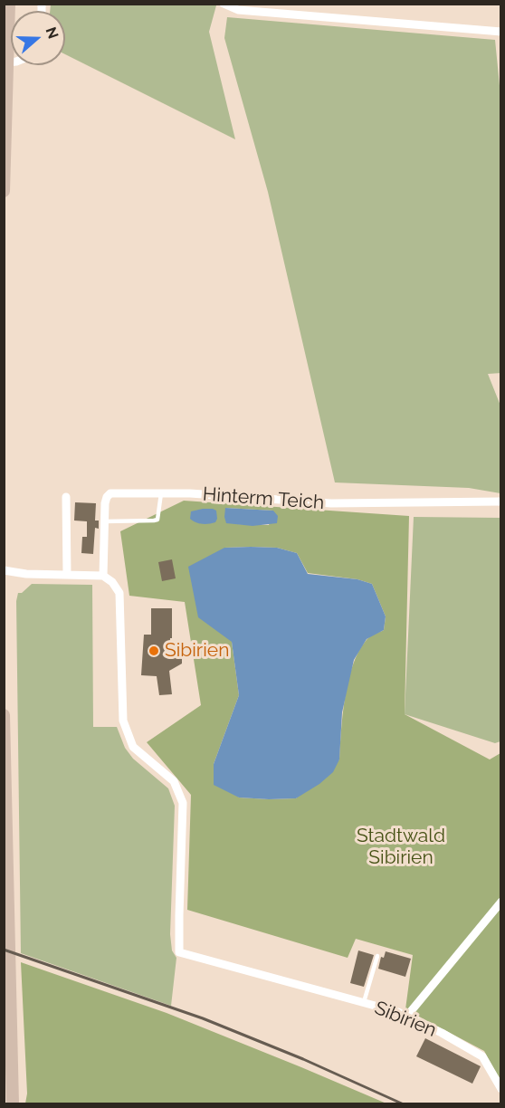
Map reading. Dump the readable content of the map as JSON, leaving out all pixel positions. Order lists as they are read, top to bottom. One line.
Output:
{"streets":{"street":["Hinterm Teich","Sibirien"]},"crossings":[["Hinterm Teich","Sibirien"]],"parks":["Stadtwald Sibirien"],"places":["Sibirien"],"north":"right"}
